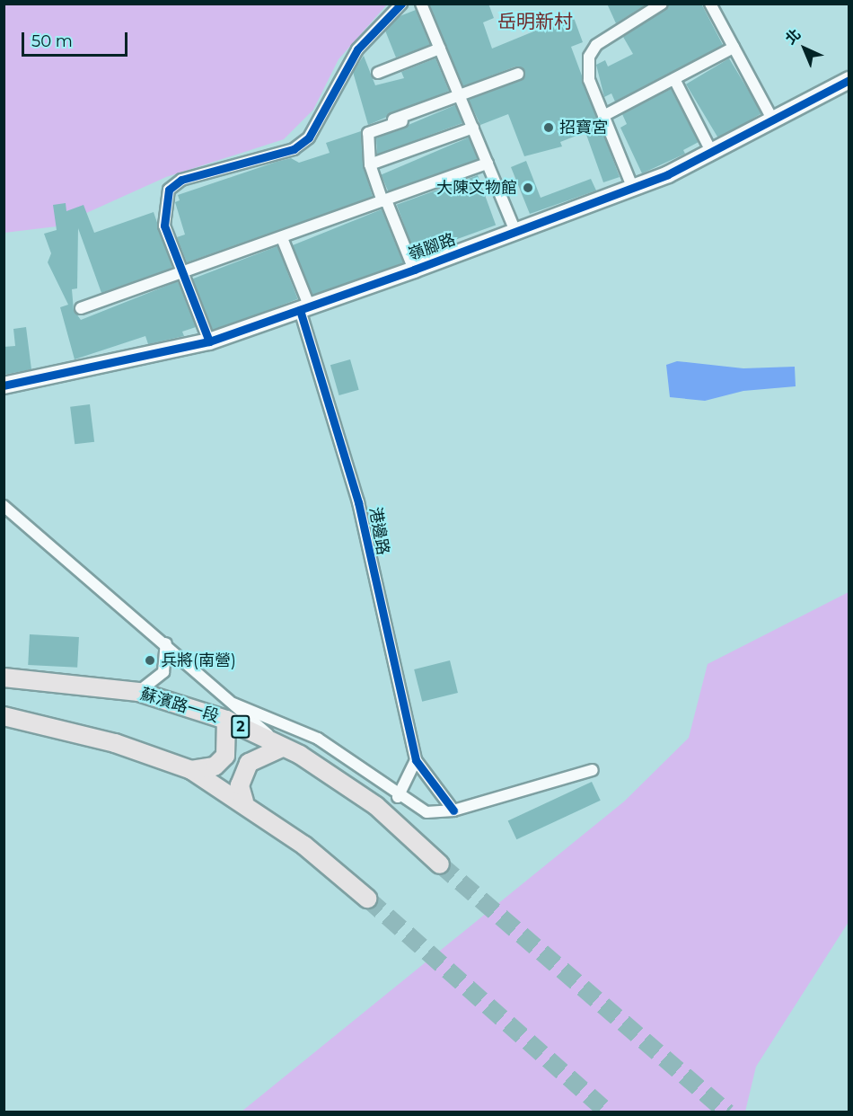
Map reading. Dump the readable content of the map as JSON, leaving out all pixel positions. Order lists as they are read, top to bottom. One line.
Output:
{"streets":{"main road":["蘇濱路一段","2"],"street":["嶺腳路","港邊路"]},"crossings":[["嶺腳路","港邊路"]],"districts":["岳明新村"],"places":["招寶宮","大陳文物館","兵將(南營)"],"scale_bar":"50 m","north":"top left"}
